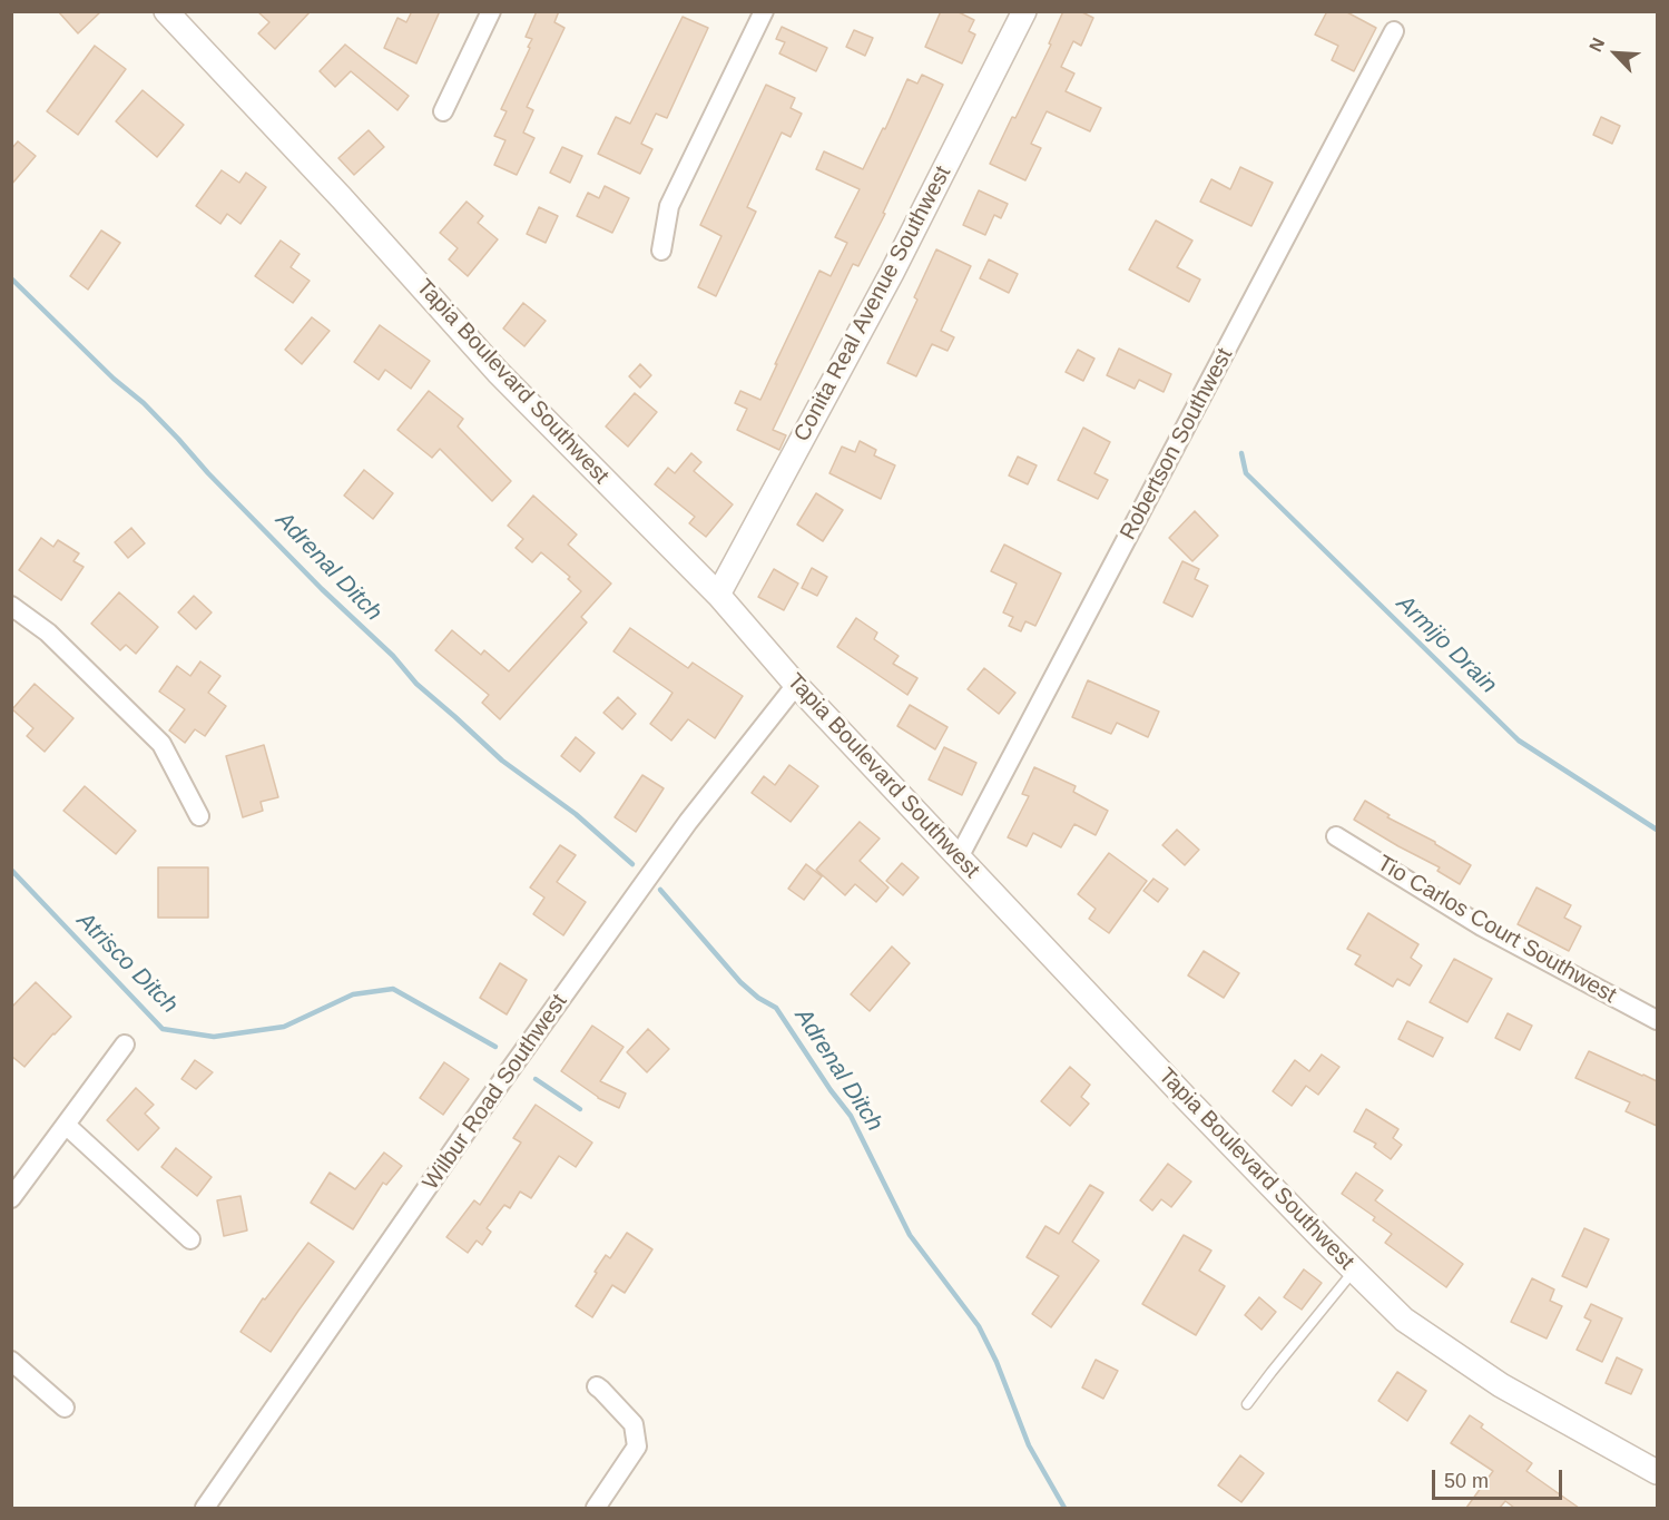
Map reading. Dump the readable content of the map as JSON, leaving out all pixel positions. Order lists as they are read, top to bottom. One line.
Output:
{"streets":{"street":["Conita Real Avenue Southwest","Tapia Boulevard Southwest","Robertson Southwest","Tio Carlos Court Southwest","Wilbur Road Southwest"]},"crossings":[["Conita Real Avenue Southwest","Tapia Boulevard Southwest"],["Tapia Boulevard Southwest","Robertson Southwest"],["Tapia Boulevard Southwest","Wilbur Road Southwest"]],"water":["Adrenal Ditch","Armijo Drain","Atrisco Ditch"],"scale_bar":"50 m","north":"top left"}
